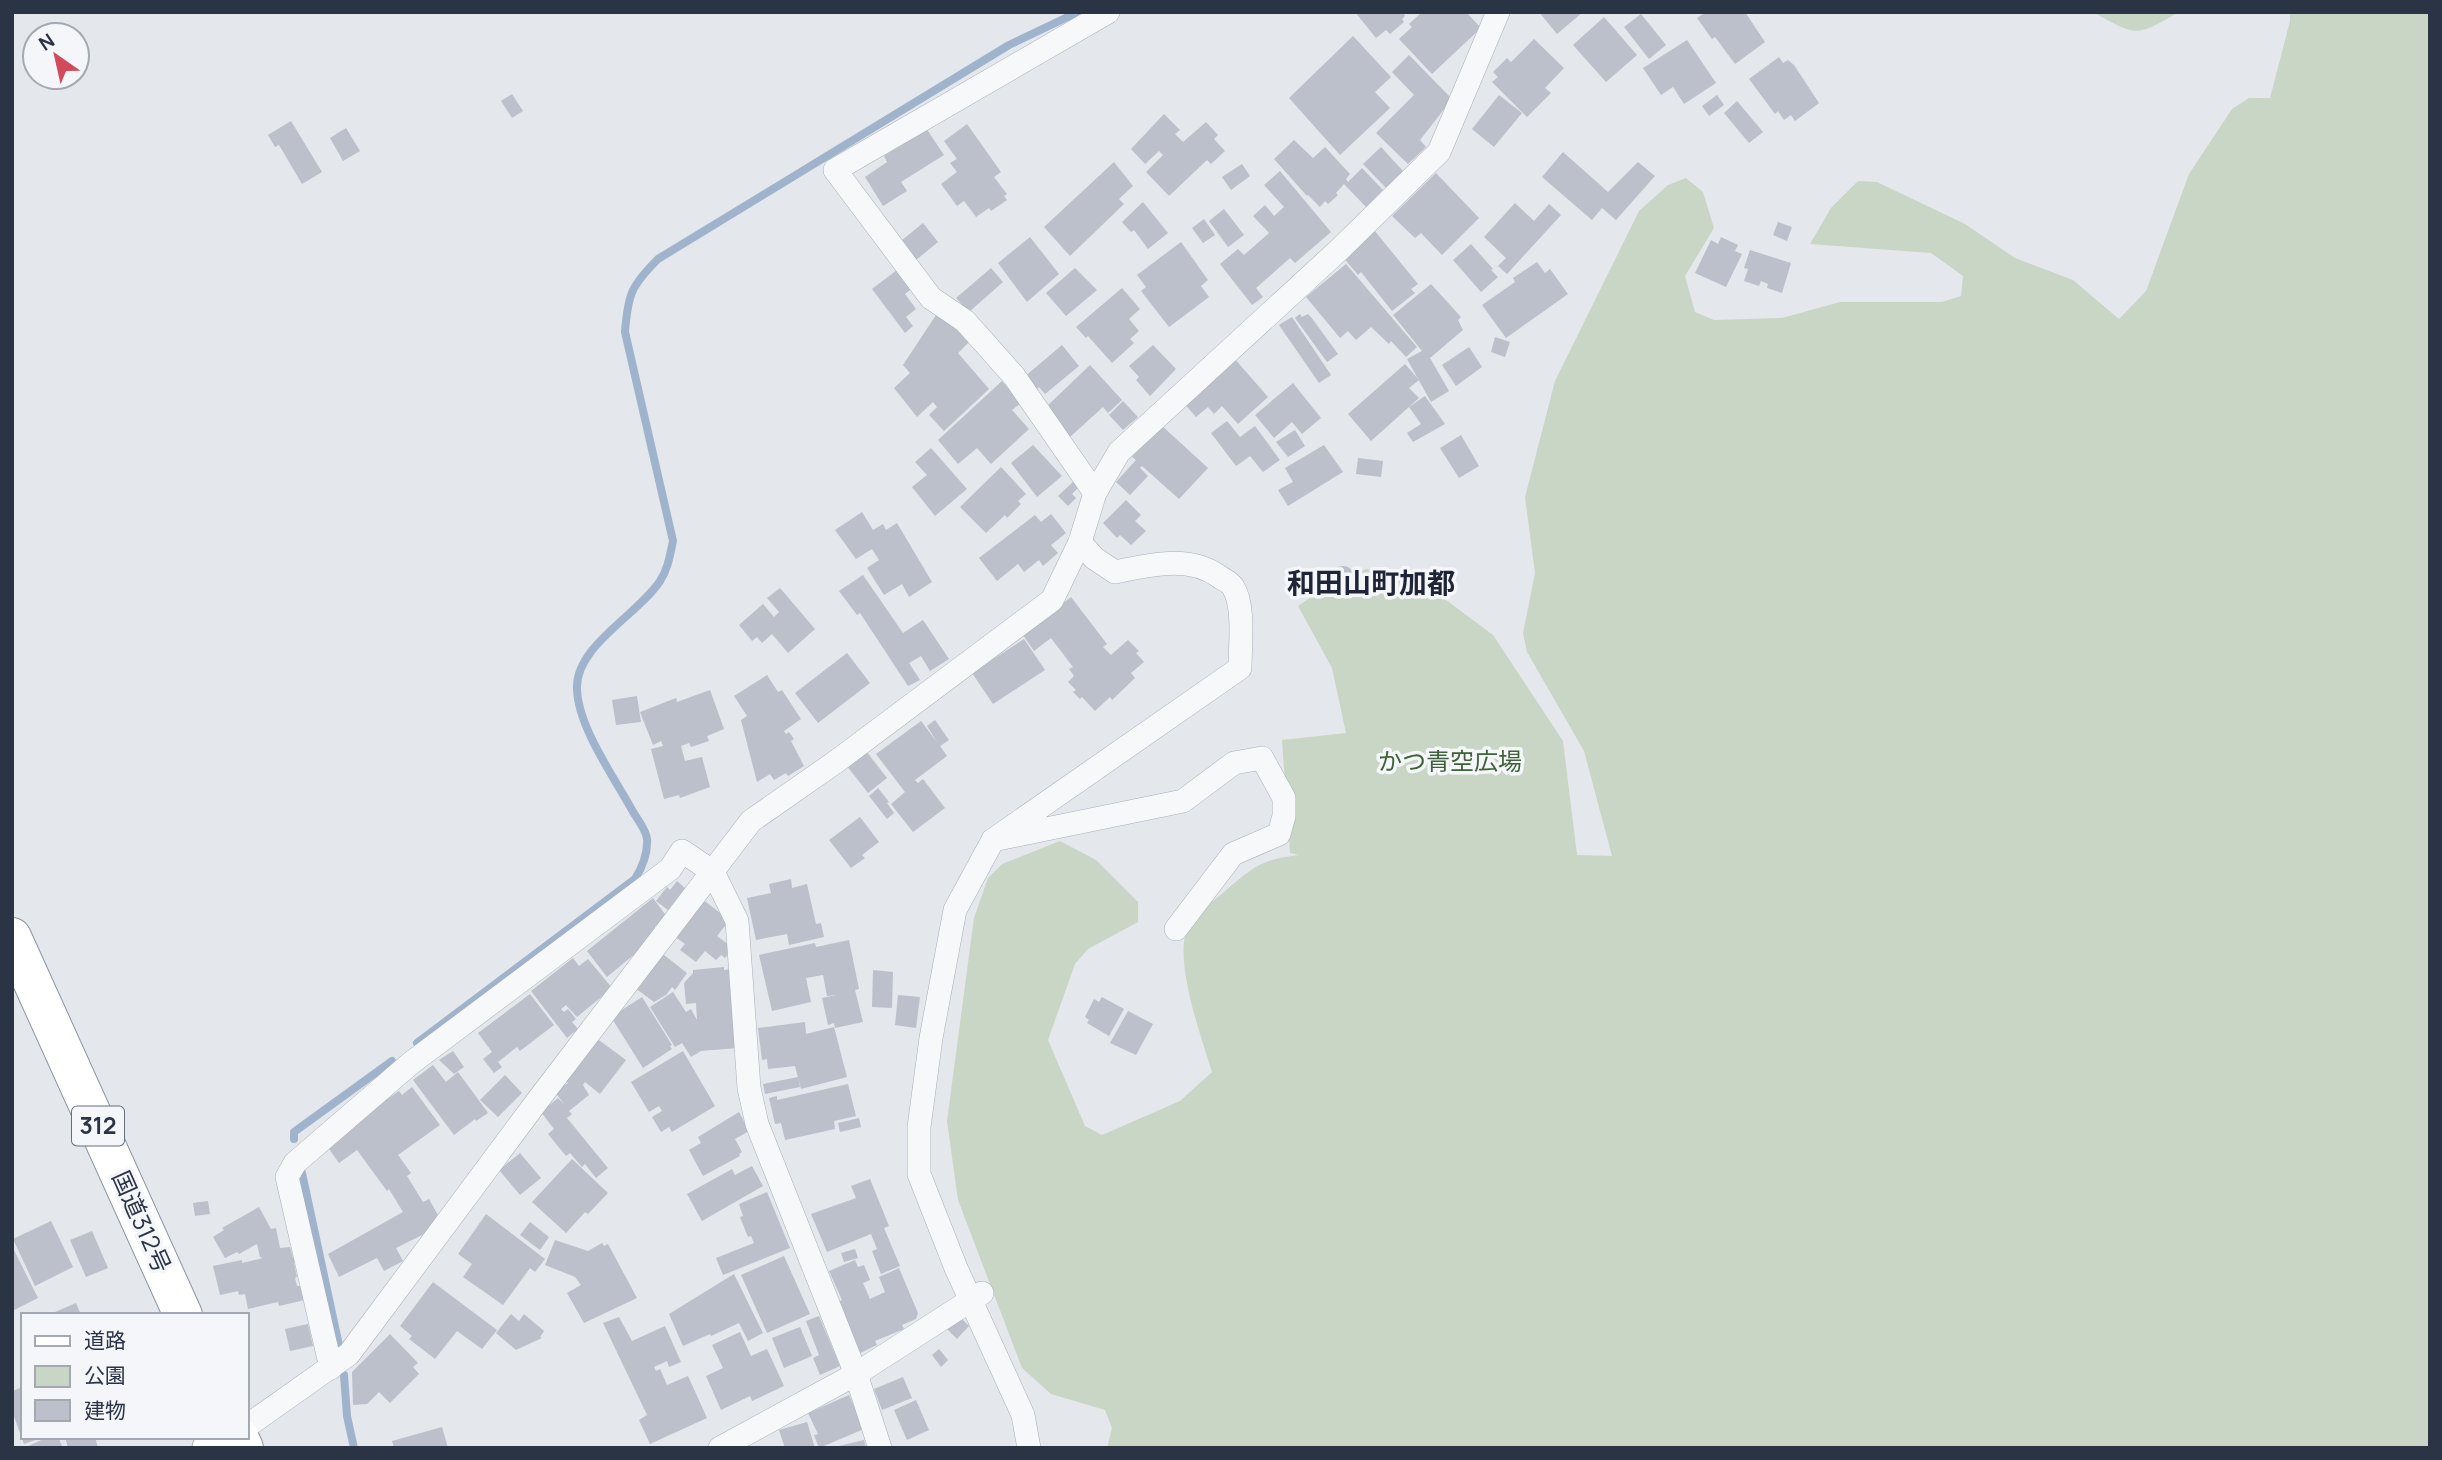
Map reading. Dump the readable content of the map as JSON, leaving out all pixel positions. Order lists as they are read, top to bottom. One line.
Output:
{"streets":{"highway":["312","国道312号"]},"districts":["和田山町加都"],"parks":["かつ青空広場"],"legend":["道路","公園","建物"],"north":"top left"}
